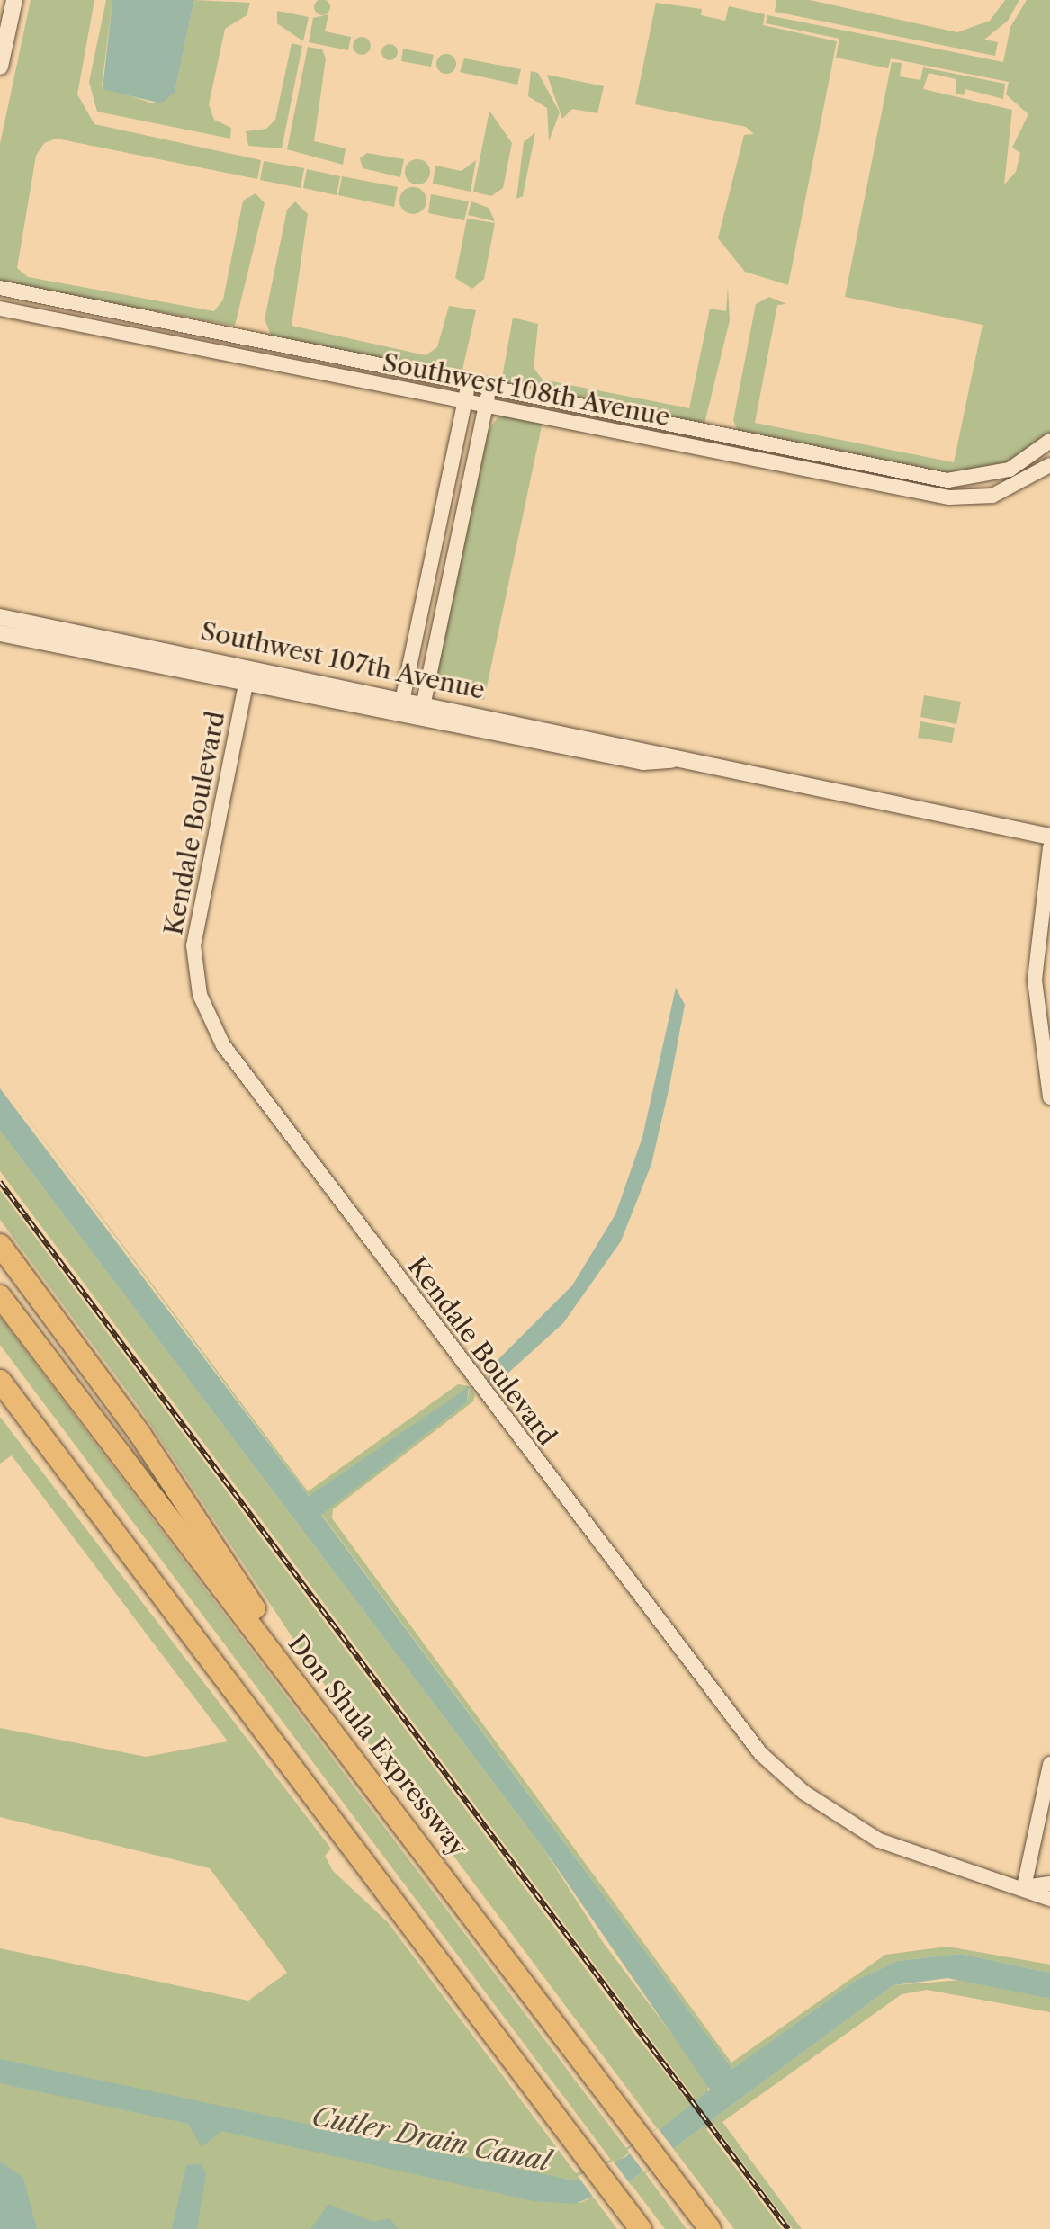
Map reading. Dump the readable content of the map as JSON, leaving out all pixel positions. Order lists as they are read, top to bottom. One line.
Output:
{"streets":{"highway":["Don Shula Expressway"],"main road":["Southwest 107th Avenue"],"street":["Southwest 108th Avenue","Kendale Boulevard"]},"crossings":[["Southwest 107th Avenue","Kendale Boulevard"]],"water":["Cutler Drain Canal"]}
